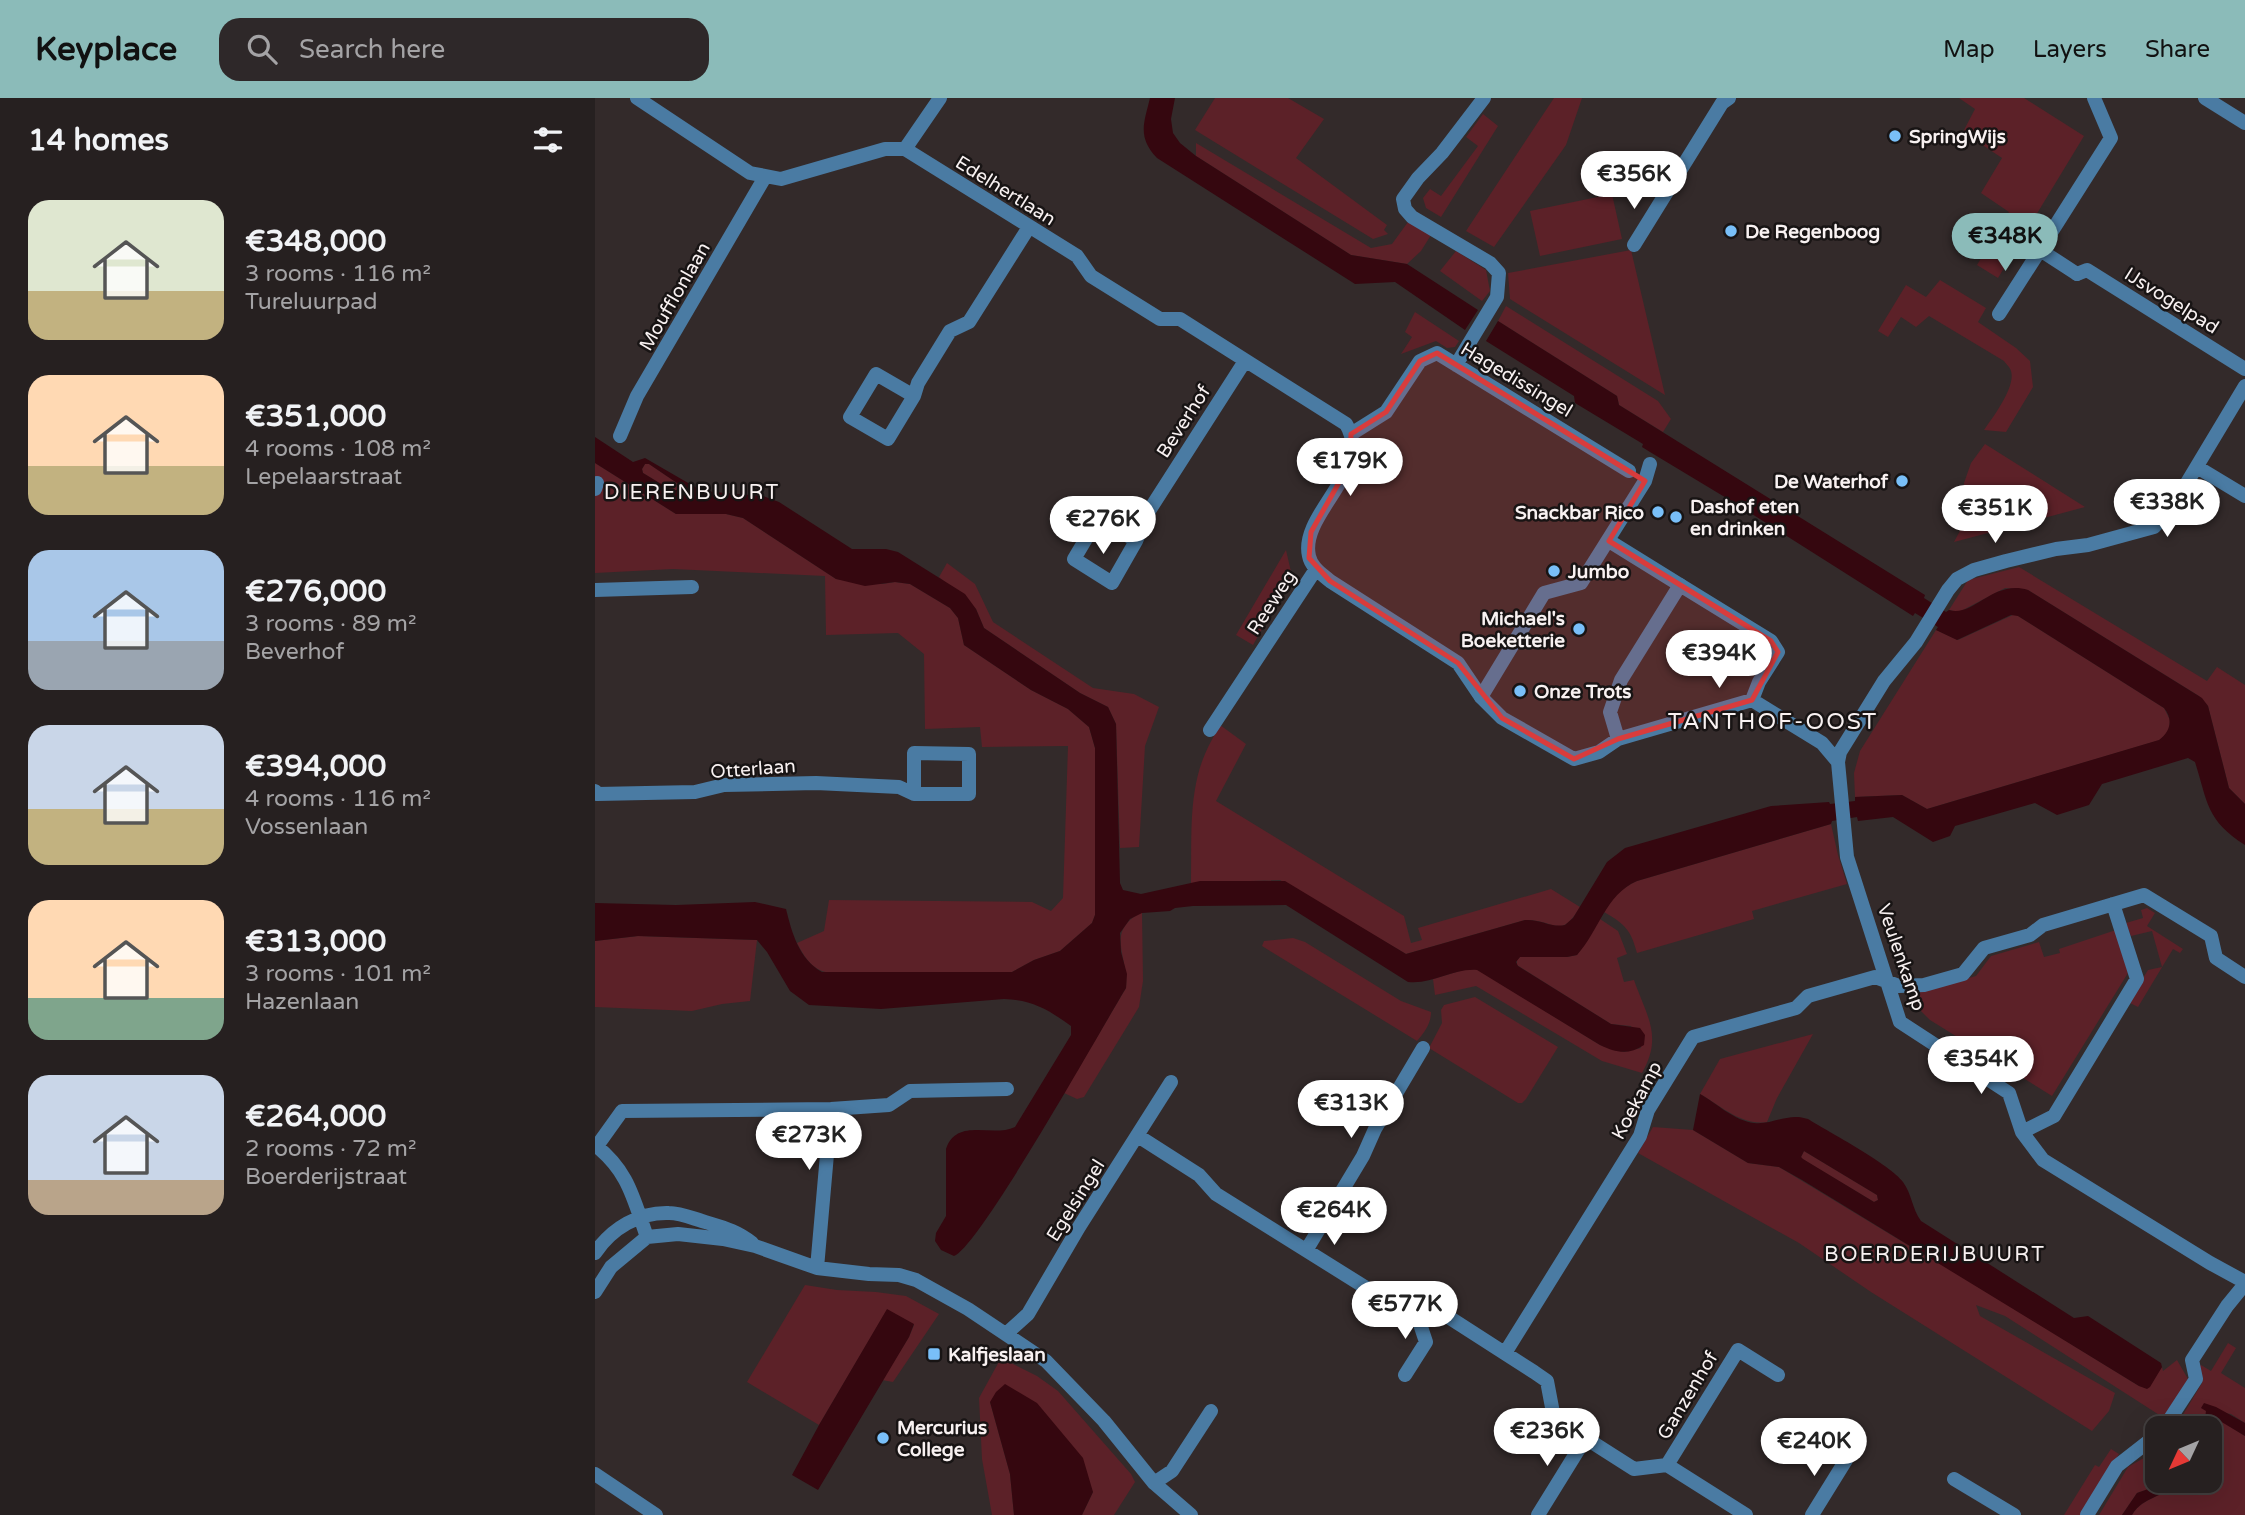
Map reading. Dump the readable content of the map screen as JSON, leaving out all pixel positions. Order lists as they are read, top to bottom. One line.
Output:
{"streets":{"street":["Edelhertlaan","Moufflonlaan","IJsvogelpad","Hagedissingel","Beverhof","Reeweg","Otterlaan","Veulenkamp","Koekamp","Egelsingel","Ganzenhof"]},"crossings":[["Edelhertlaan","Hagedissingel"],["Edelhertlaan","Beverhof"],["Edelhertlaan","Reeweg"],["Hagedissingel","Reeweg"],["Veulenkamp","Koekamp"]],"districts":["DIERENBUURT","TANTHOF-OOST","BOERDERIJBUURT"],"places":{"other":["SpringWijs","De Regenboog","De Waterhof","Snackbar Rico","Dashof eten en drinken","Jumbo","Michael's Boeketterie","Onze Trots","Mercurius College"],"transit":["Kalfjeslaan"]},"north":"bottom left","page":{"header":"Keyplace","search":"Search here","nav":["Map","Layers","Share"],"heading":"14 homes","price":["€356K","€348K","€179K","€338K","€351K","€276K","€394K","€354K","€313K","€273K","€264K","€577K","€236K","€240K"],"list":[{"name":"€348,000","note":"3 rooms · 116 m² · Tureluurpad"},{"name":"€351,000","note":"4 rooms · 108 m² · Lepelaarstraat"},{"name":"€276,000","note":"3 rooms · 89 m² · Beverhof"},{"name":"€394,000","note":"4 rooms · 116 m² · Vossenlaan"},{"name":"€313,000","note":"3 rooms · 101 m² · Hazenlaan"},{"name":"€264,000","note":"2 rooms · 72 m² · Boerderijstraat"}]}}
